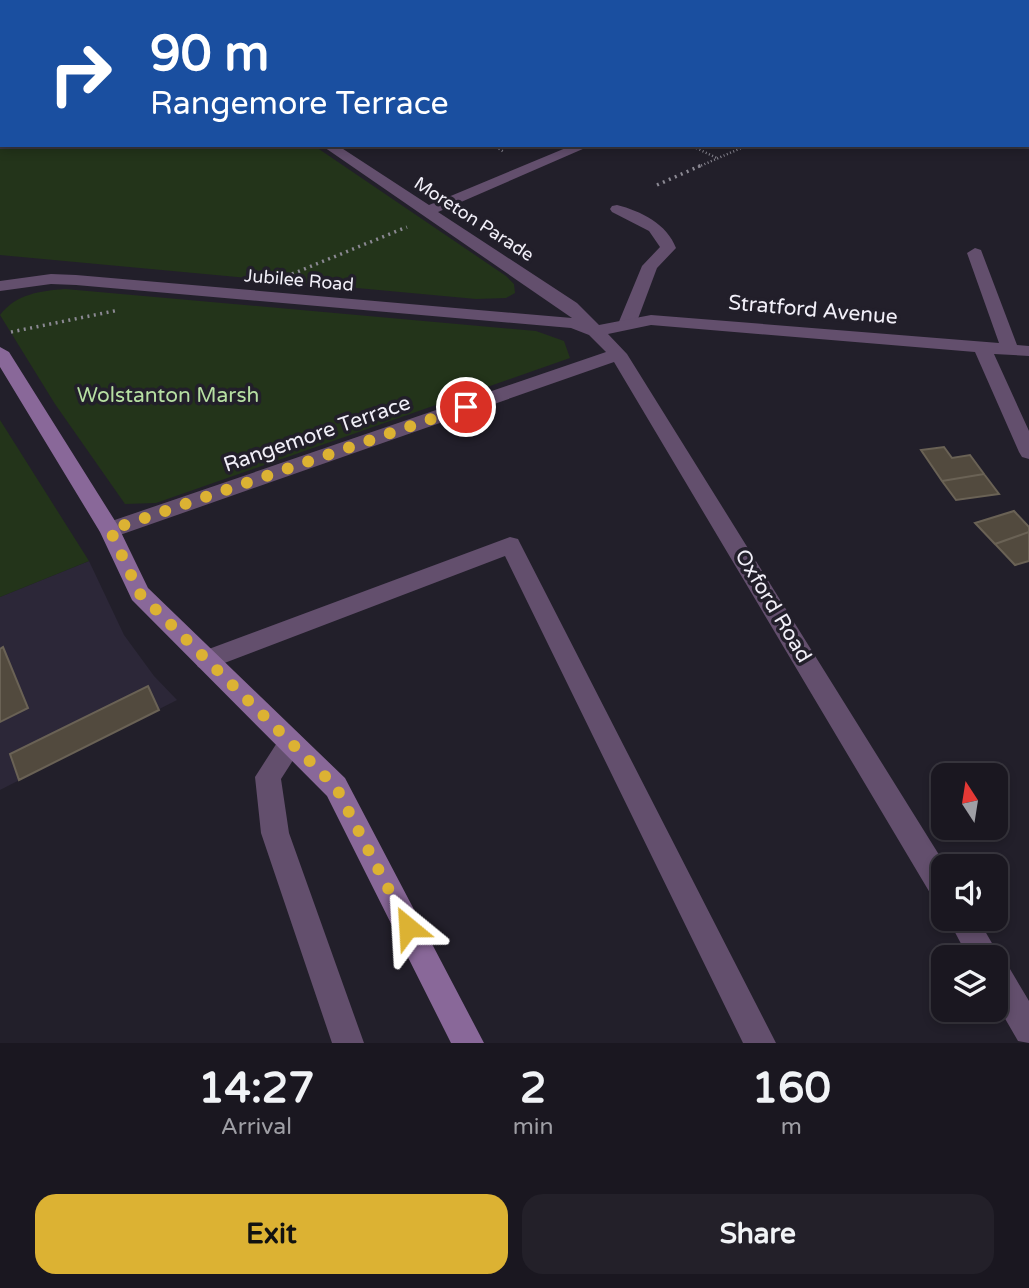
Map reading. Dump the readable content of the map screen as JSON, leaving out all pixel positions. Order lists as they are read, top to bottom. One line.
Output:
{"streets":{"street":["Moreton Parade","Jubilee Road","Stratford Avenue","Rangemore Terrace","Oxford Road"]},"crossings":[["Moreton Parade","Jubilee Road"],["Moreton Parade","Stratford Avenue"],["Moreton Parade","Oxford Road"],["Jubilee Road","Stratford Avenue"],["Jubilee Road","Oxford Road"],["Stratford Avenue","Oxford Road"],["Rangemore Terrace","Oxford Road"]],"parks":["Wolstanton Marsh"],"north":"top","page":{"turn":["90 m","Rangemore Terrace"],"eta":["14:27","Arrival","2","min","160","m"],"buttons":["Exit","Share"]}}
